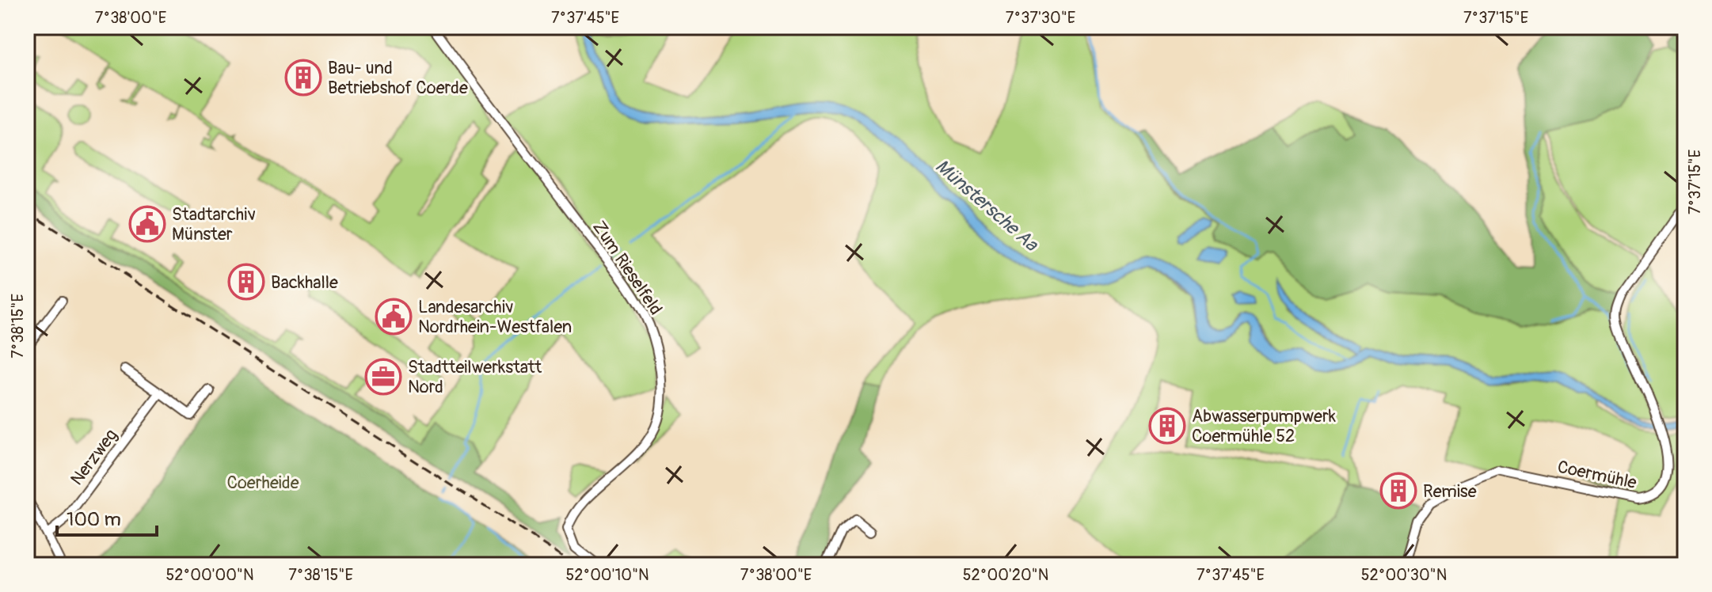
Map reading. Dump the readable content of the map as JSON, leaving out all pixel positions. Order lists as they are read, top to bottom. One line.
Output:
{"streets":{"street":["Zum Rieselfeld","Nerzweg","Coermühle"]},"water":["Münstersche Aa"],"parks":["Coerheide"],"places":{"building":["Bau- und Betriebshof Coerde","Backhalle","Abwasserpumpwerk Coermühle 52","Remise"],"public building":["Stadtarchiv Münster","Landesarchiv Nordrhein-Westfalen"],"office":["Stadtteilwerkstatt Nord"]},"scale_bar":"100 m","coordinates":["7°38'00\"E","7°37'45\"E","7°37'30\"E","7°37'15\"E","7°38'15\"E","52°00'00\"N","52°00'10\"N","52°00'20\"N","52°00'30\"N"]}
